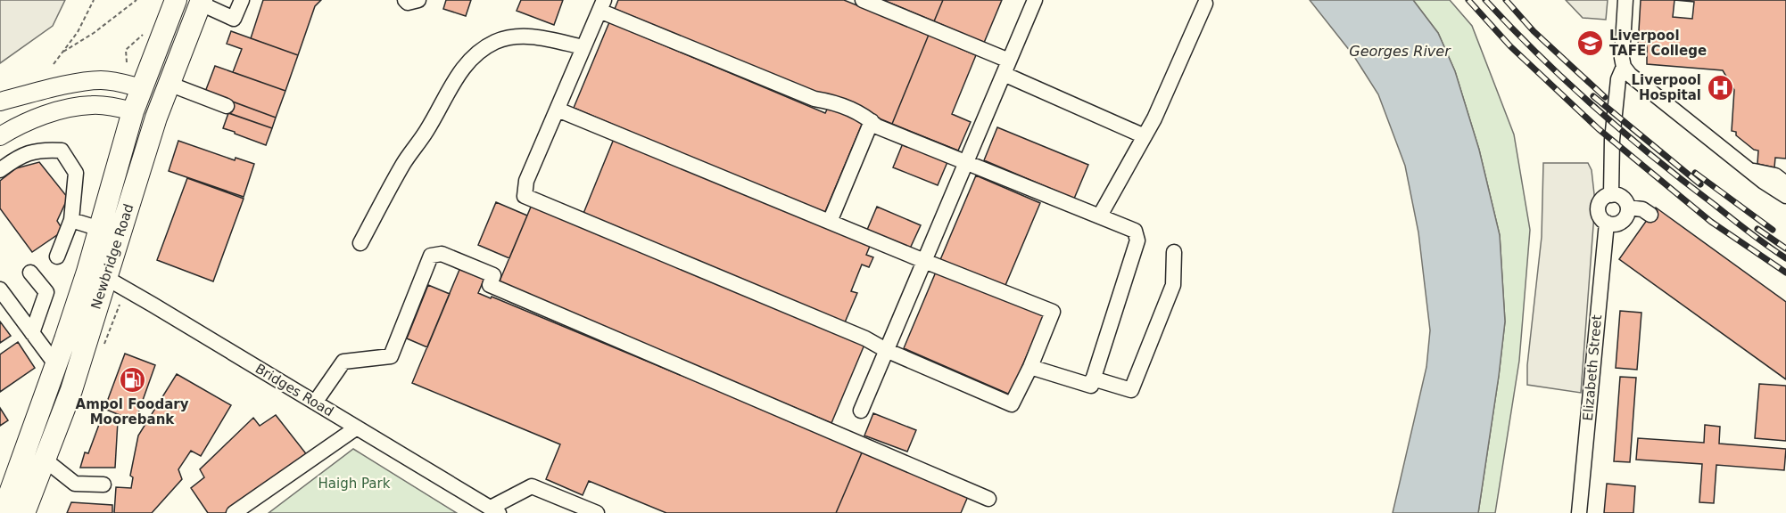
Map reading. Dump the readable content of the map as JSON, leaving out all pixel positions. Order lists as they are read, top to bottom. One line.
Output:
{"streets":{"highway":["Newbridge Road"],"street":["Elizabeth Street","Bridges Road"]},"crossings":[["Newbridge Road","Bridges Road"]],"water":["Georges River"],"parks":["Haigh Park"],"places":{"school or university":["Liverpool TAFE College"],"hospital":["Liverpool Hospital"],"fuel station":["Ampol Foodary Moorebank"]}}
